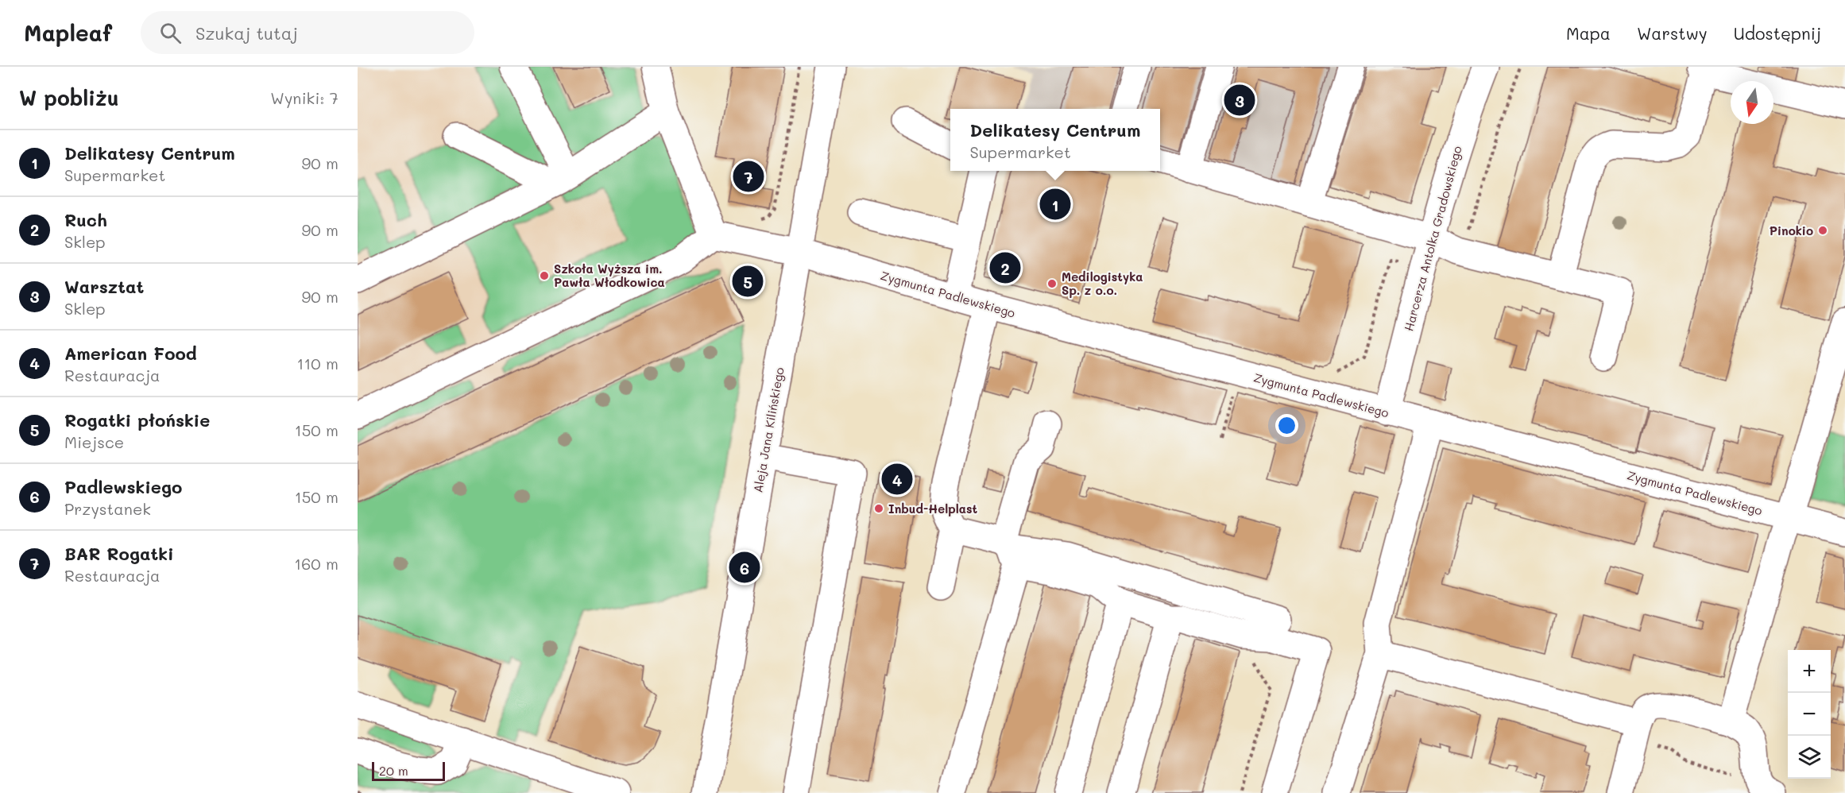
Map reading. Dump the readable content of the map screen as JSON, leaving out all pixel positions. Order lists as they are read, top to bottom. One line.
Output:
{"streets":{"street":["Harcerza Antolka Gradowskiego","Zygmunta Padlewskiego","Aleja Jana Kilińskiego"]},"crossings":[["Harcerza Antolka Gradowskiego","Zygmunta Padlewskiego"],["Zygmunta Padlewskiego","Aleja Jana Kilińskiego"]],"places":["Pinokio","Szkoła Wyższa im. Pawła Włodkowica","Medilogistyka Sp. z o.o.","Inbud-Helplast"],"scale_bar":"20 m","north":"bottom","page":{"header":"Mapleaf","search":"Szukaj tutaj","nav":["Mapa","Warstwy","Udostępnij"],"heading":["W pobliżu","Wyniki: 7"],"pins":["3","7","1","2","5","4","6"],"popup":["Delikatesy Centrum","Supermarket"],"list":[{"mark":"1","name":"Delikatesy Centrum","note":"Supermarket","value":"90 m"},{"mark":"2","name":"Ruch","note":"Sklep","value":"90 m"},{"mark":"3","name":"Warsztat","note":"Sklep","value":"90 m"},{"mark":"4","name":"American Food","note":"Restauracja","value":"110 m"},{"mark":"5","name":"Rogatki płońskie","note":"Miejsce","value":"150 m"},{"mark":"6","name":"Padlewskiego","note":"Przystanek","value":"150 m"},{"mark":"7","name":"BAR Rogatki","note":"Restauracja","value":"160 m"}],"map_buttons":["+","−"],"scale":"20 m"}}
